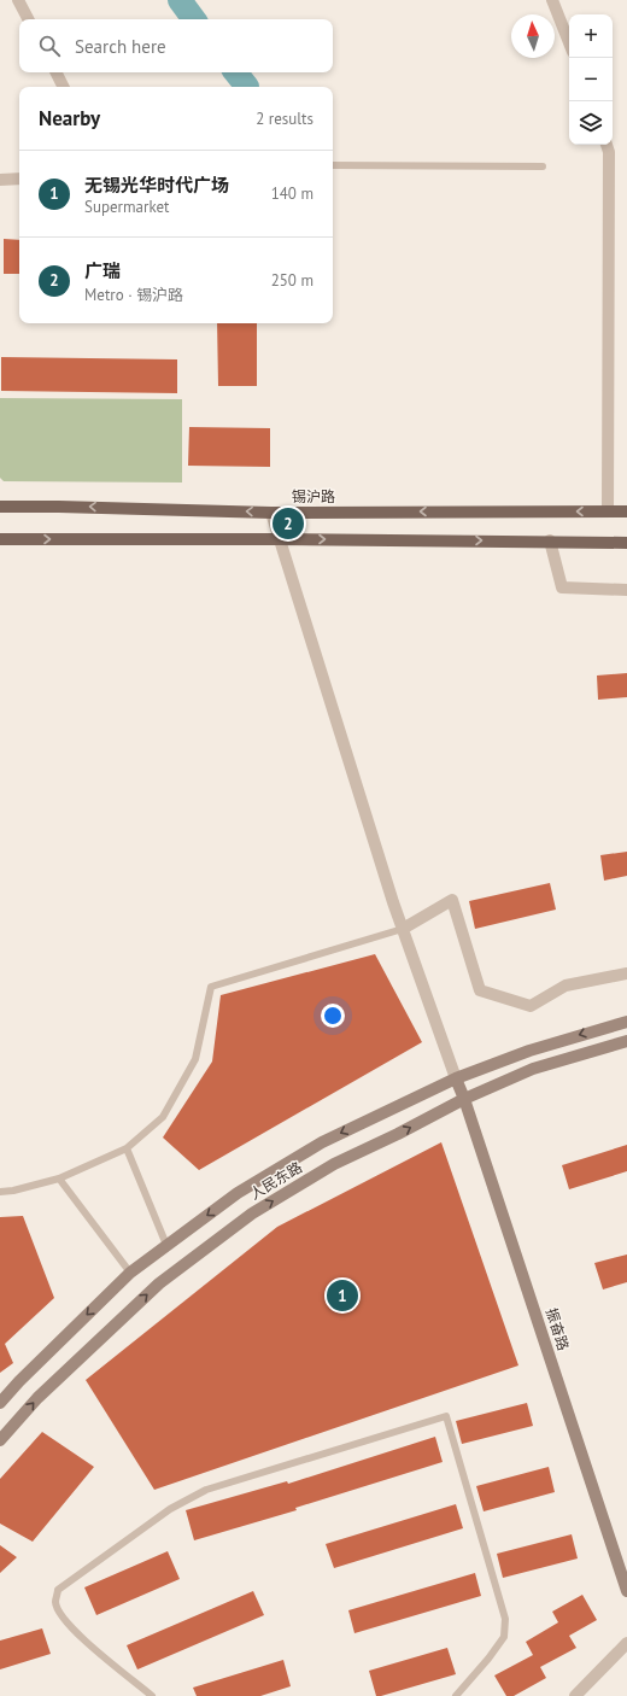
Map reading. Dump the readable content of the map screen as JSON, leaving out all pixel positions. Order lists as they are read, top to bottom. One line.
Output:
{"streets":{"main road":["锡沪路","人民东路","振奋路"]},"crossings":[["人民东路","振奋路"]],"north":"top","page":{"map_buttons":["+","−"],"search":"Search here","heading":["Nearby","2 results"],"list":[{"mark":"1","name":"无锡光华时代广场","note":"Supermarket","value":"140 m"},{"mark":"2","name":"广瑞","note":"Metro · 锡沪路","value":"250 m"}],"pins":["2","1"]}}
